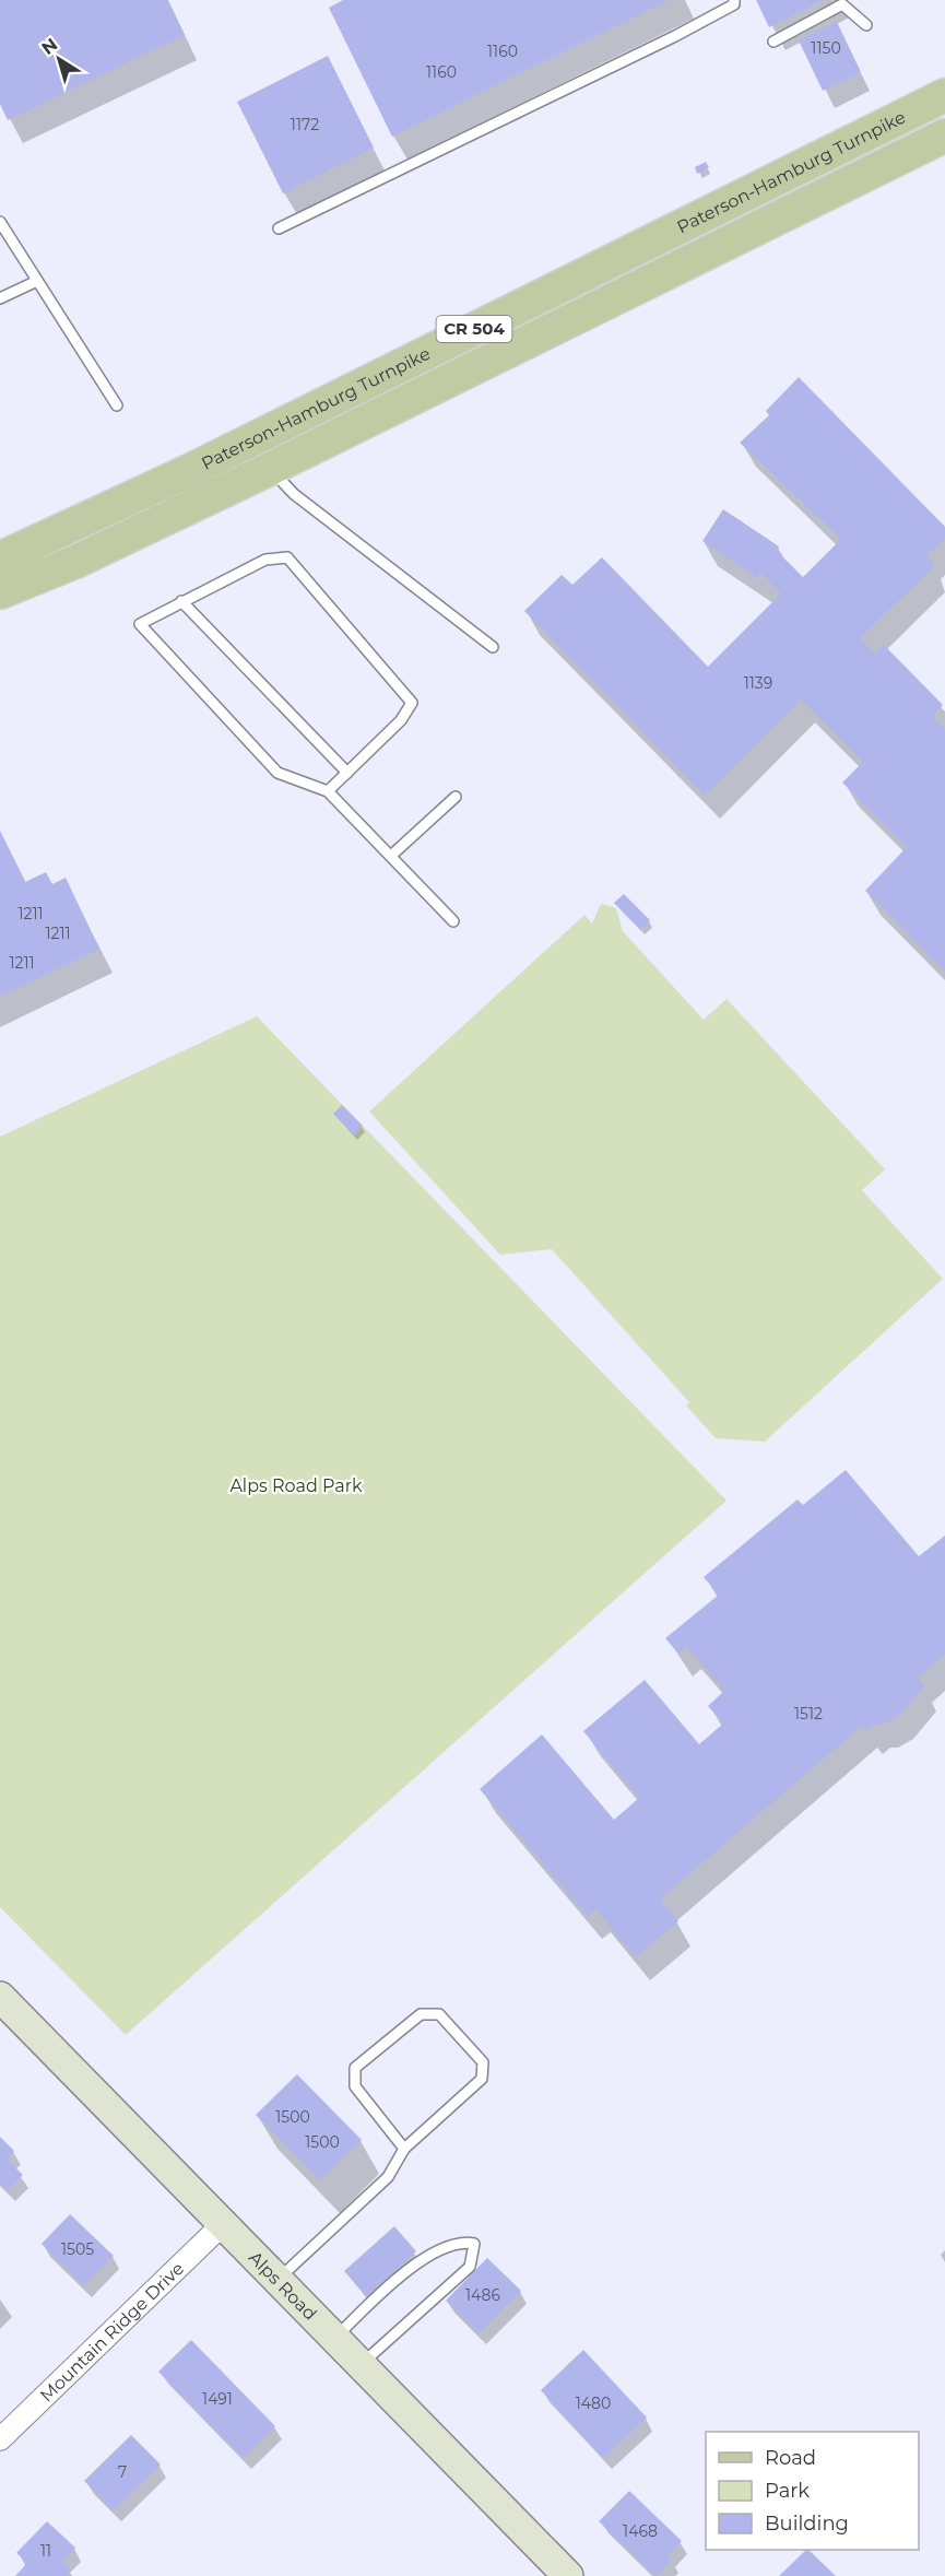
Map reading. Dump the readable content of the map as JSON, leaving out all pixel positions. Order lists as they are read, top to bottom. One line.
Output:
{"streets":{"main road":["Paterson-Hamburg Turnpike","CR 504","Alps Road"],"street":["Mountain Ridge Drive"]},"crossings":[["Alps Road","Mountain Ridge Drive"]],"parks":["Alps Road Park"],"house_numbers":["1150","1160","1160","1172","1139","1211","1211","1211","1512","1500","1500","1505","1486","1491","1480","7","1468","11"],"legend":["Road","Park","Building"],"north":"top left"}
